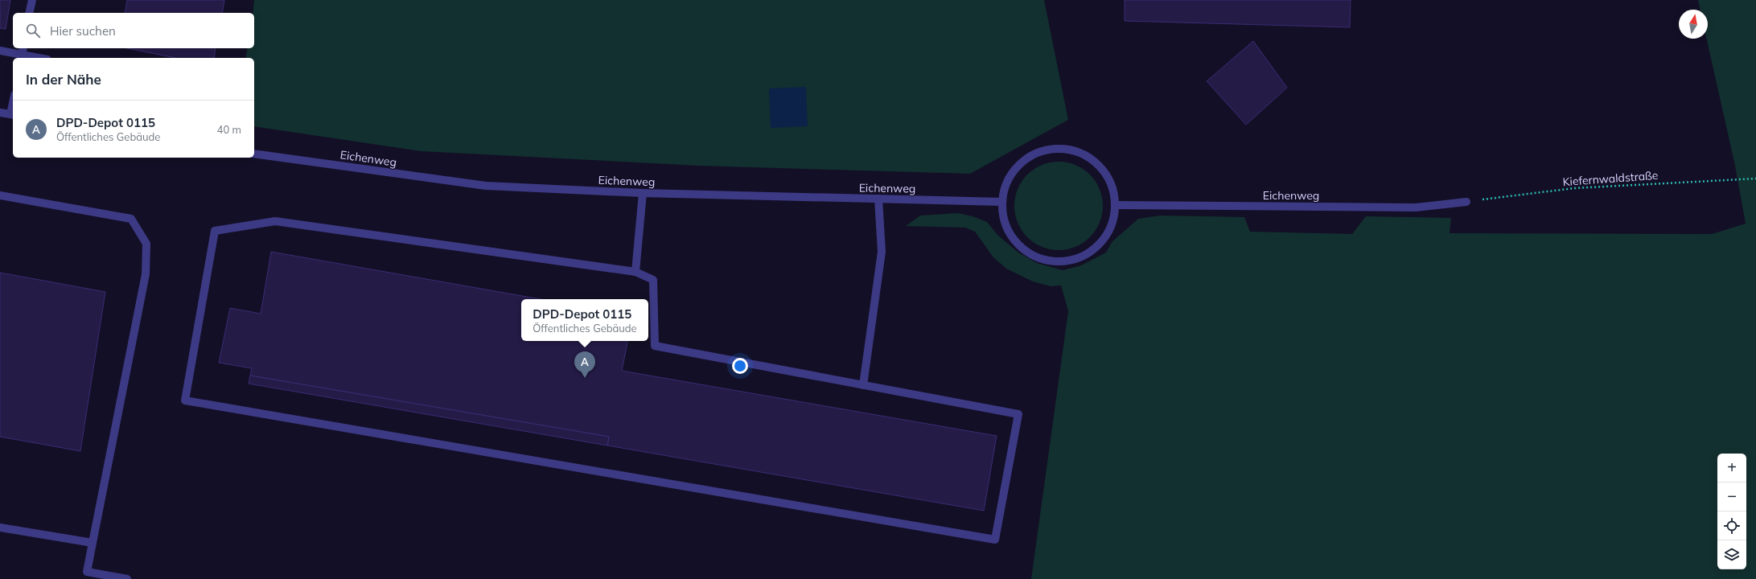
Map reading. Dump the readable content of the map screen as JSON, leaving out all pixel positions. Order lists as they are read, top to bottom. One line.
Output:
{"streets":{"street":["Eichenweg"],"path":["Kiefernwaldstraße"]},"crossings":[["Eichenweg","Kiefernwaldstraße"]],"north":"top","page":{"search":"Hier suchen","heading":"In der Nähe","list":[{"mark":"A","name":"DPD-Depot 0115","note":"Öffentliches Gebäude","value":"40 m"}],"popup":["DPD-Depot 0115","Öffentliches Gebäude"],"pins":"A","map_buttons":["+","−"]}}
